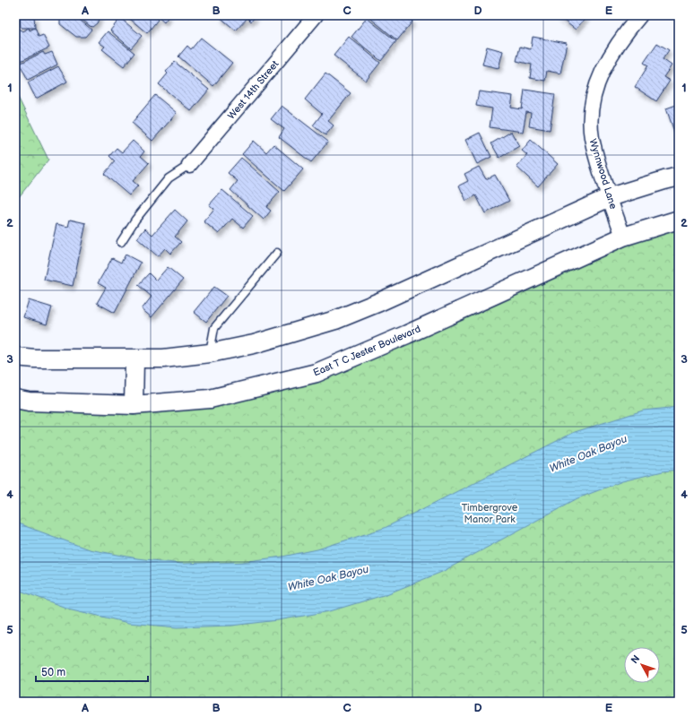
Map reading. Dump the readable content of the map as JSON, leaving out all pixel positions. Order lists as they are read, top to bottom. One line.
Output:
{"streets":{"street":["West 14th Street","Wynnwood Lane","East T C Jester Boulevard"]},"crossings":[["Wynnwood Lane","East T C Jester Boulevard"]],"water":["White Oak Bayou"],"parks":["Timbergrove Manor Park"],"scale_bar":"50 m","north":"top left","grid":{"columns":["A","B","C","D","E"],"rows":["1","2","3","4","5"]}}
